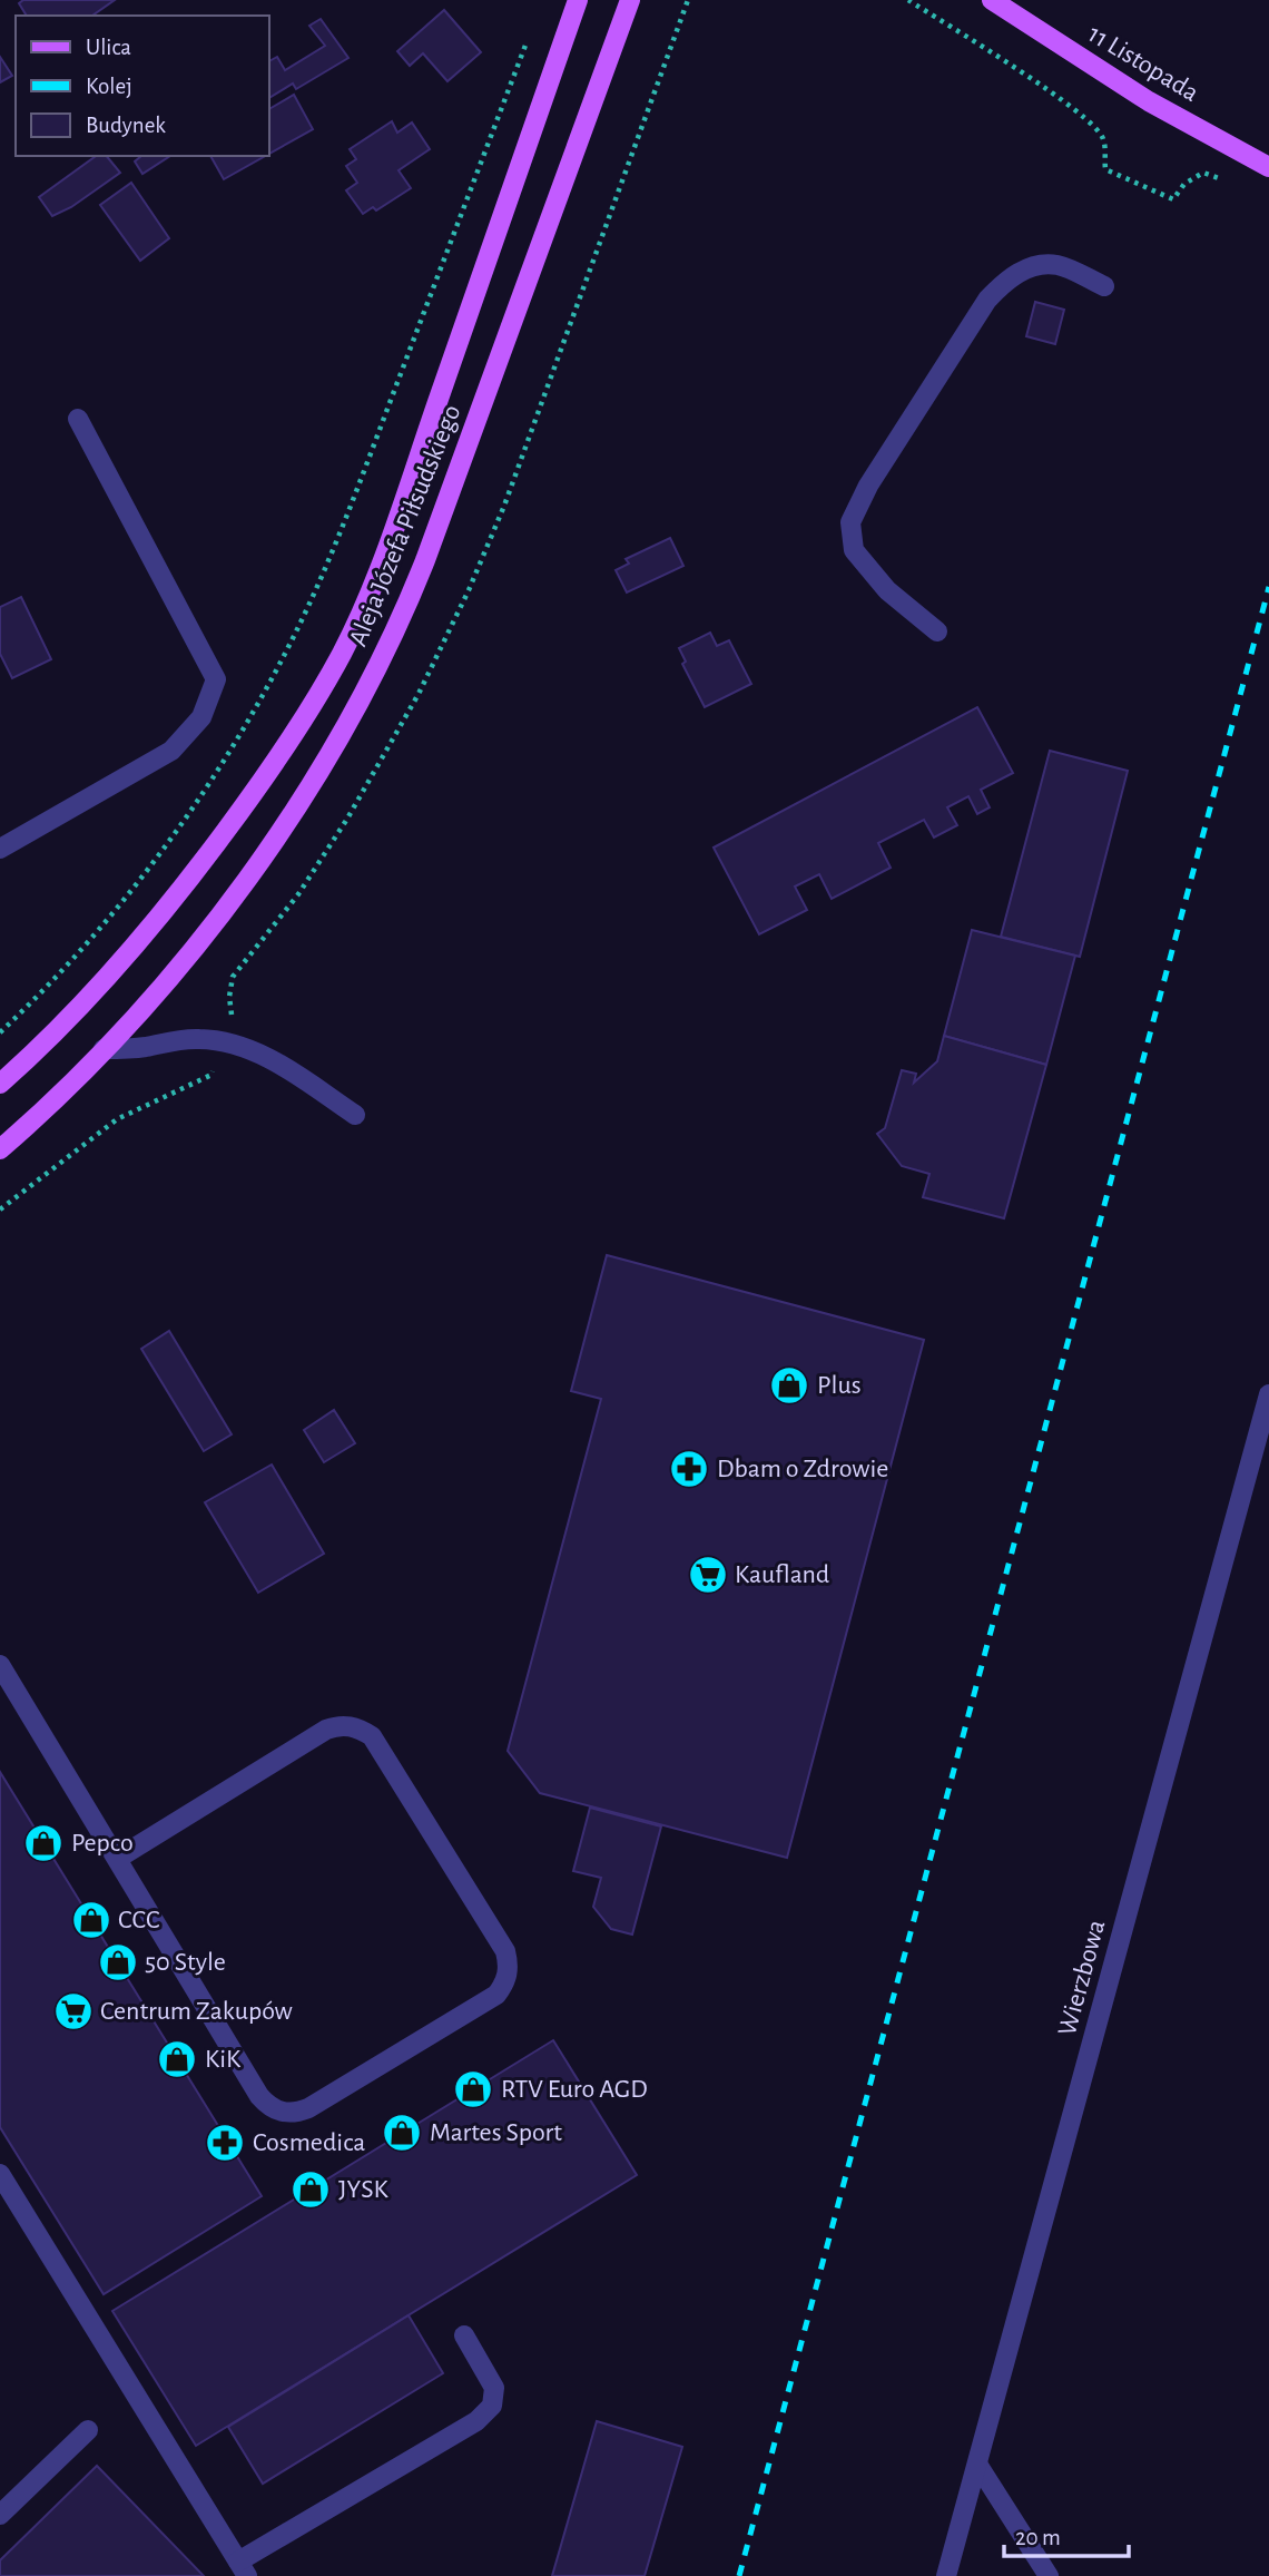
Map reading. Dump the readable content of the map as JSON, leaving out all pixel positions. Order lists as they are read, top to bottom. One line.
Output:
{"streets":{"main road":["11 Listopada","Aleja Józefa Piłsudskiego"],"street":["Wierzbowa"]},"places":{"shop":["Plus","Pepco","CCC","50 Style","KiK","RTV Euro AGD","Martes Sport","JYSK"],"pharmacy":["Dbam o Zdrowie","Cosmedica"],"supermarket":["Kaufland","Centrum Zakupów"]},"legend":["Ulica","Kolej","Budynek"],"scale_bar":"20 m"}
